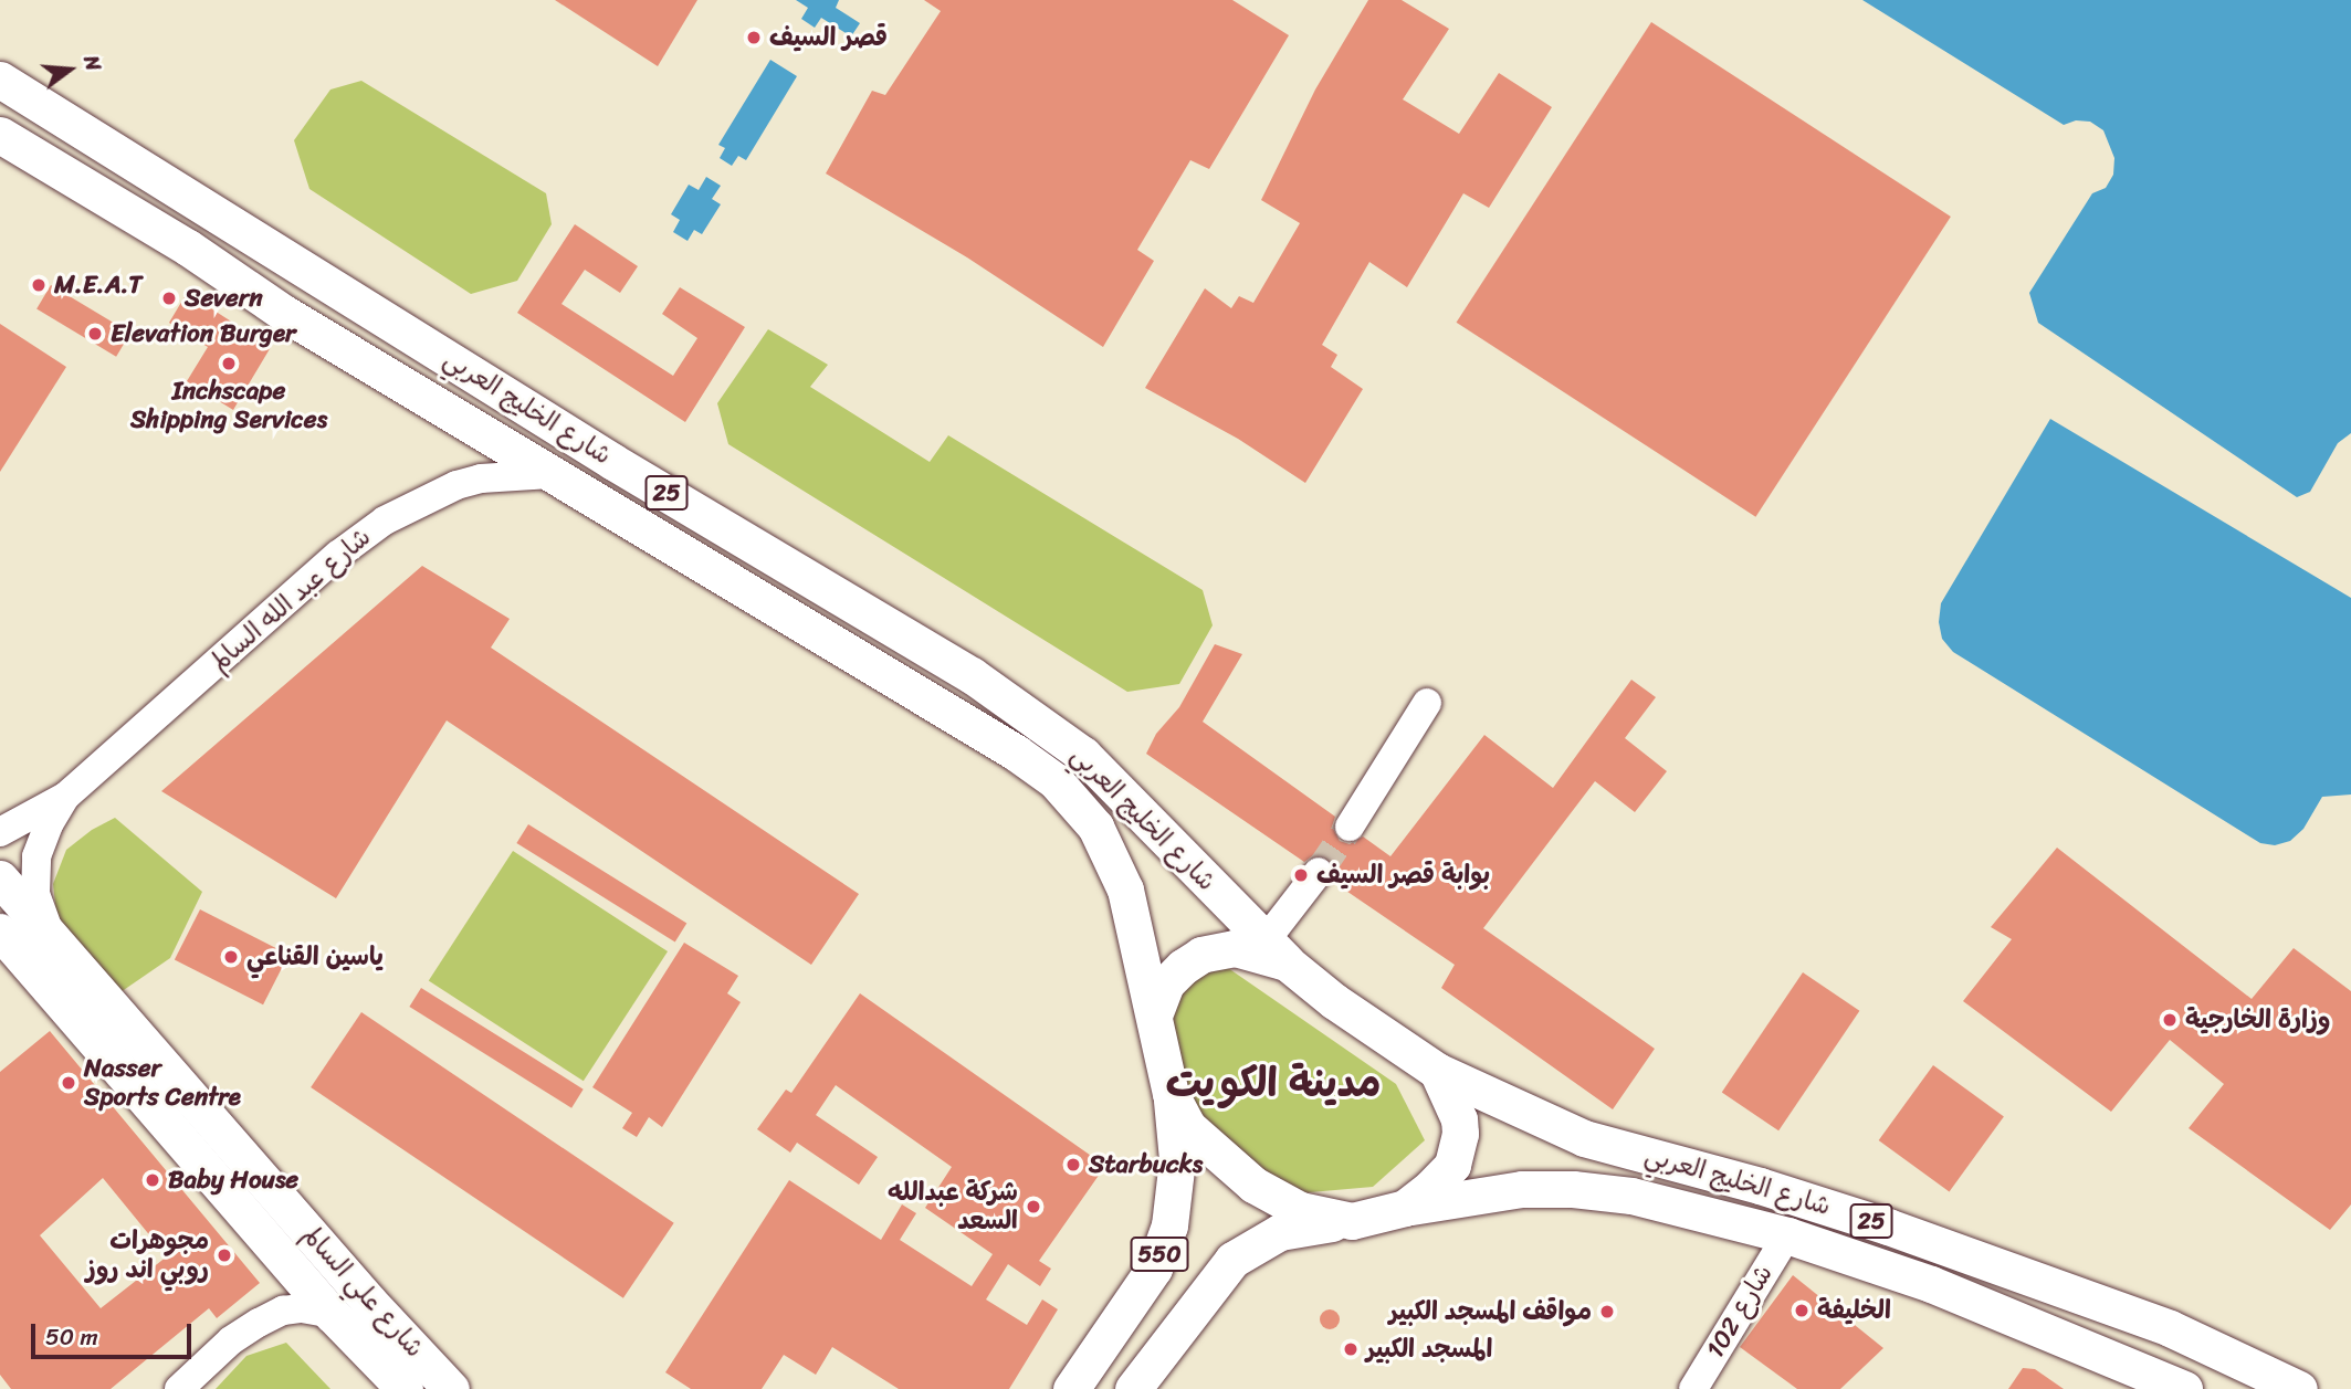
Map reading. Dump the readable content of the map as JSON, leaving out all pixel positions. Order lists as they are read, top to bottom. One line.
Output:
{"streets":{"main road":["شارع الخليج العربي","25","550","شارع علي السالم"],"street":["شارع عبد الله السالم","شارع 102"]},"crossings":[["شارع الخليج العربي","25"],["شارع الخليج العربي","شارع عبد الله السالم"],["شارع الخليج العربي","شارع 102"],["25","550"],["شارع عبد الله السالم","شارع علي السالم"]],"districts":["مدينة الكويت"],"places":["قصر السيف","M.E.A.T","Severn","Elevation Burger","Inchscape Shipping Services","بوابة قصر السيف","ياسين القناعي","وزارة الخارجية","Nasser Sports Centre","Starbucks","Baby House","شركة عبدالله السعد","مجوهرات روبي اند روز","الخليفة","مواقف المسجد الكبير","المسجد الكبير"],"scale_bar":"50 m","north":"right"}
